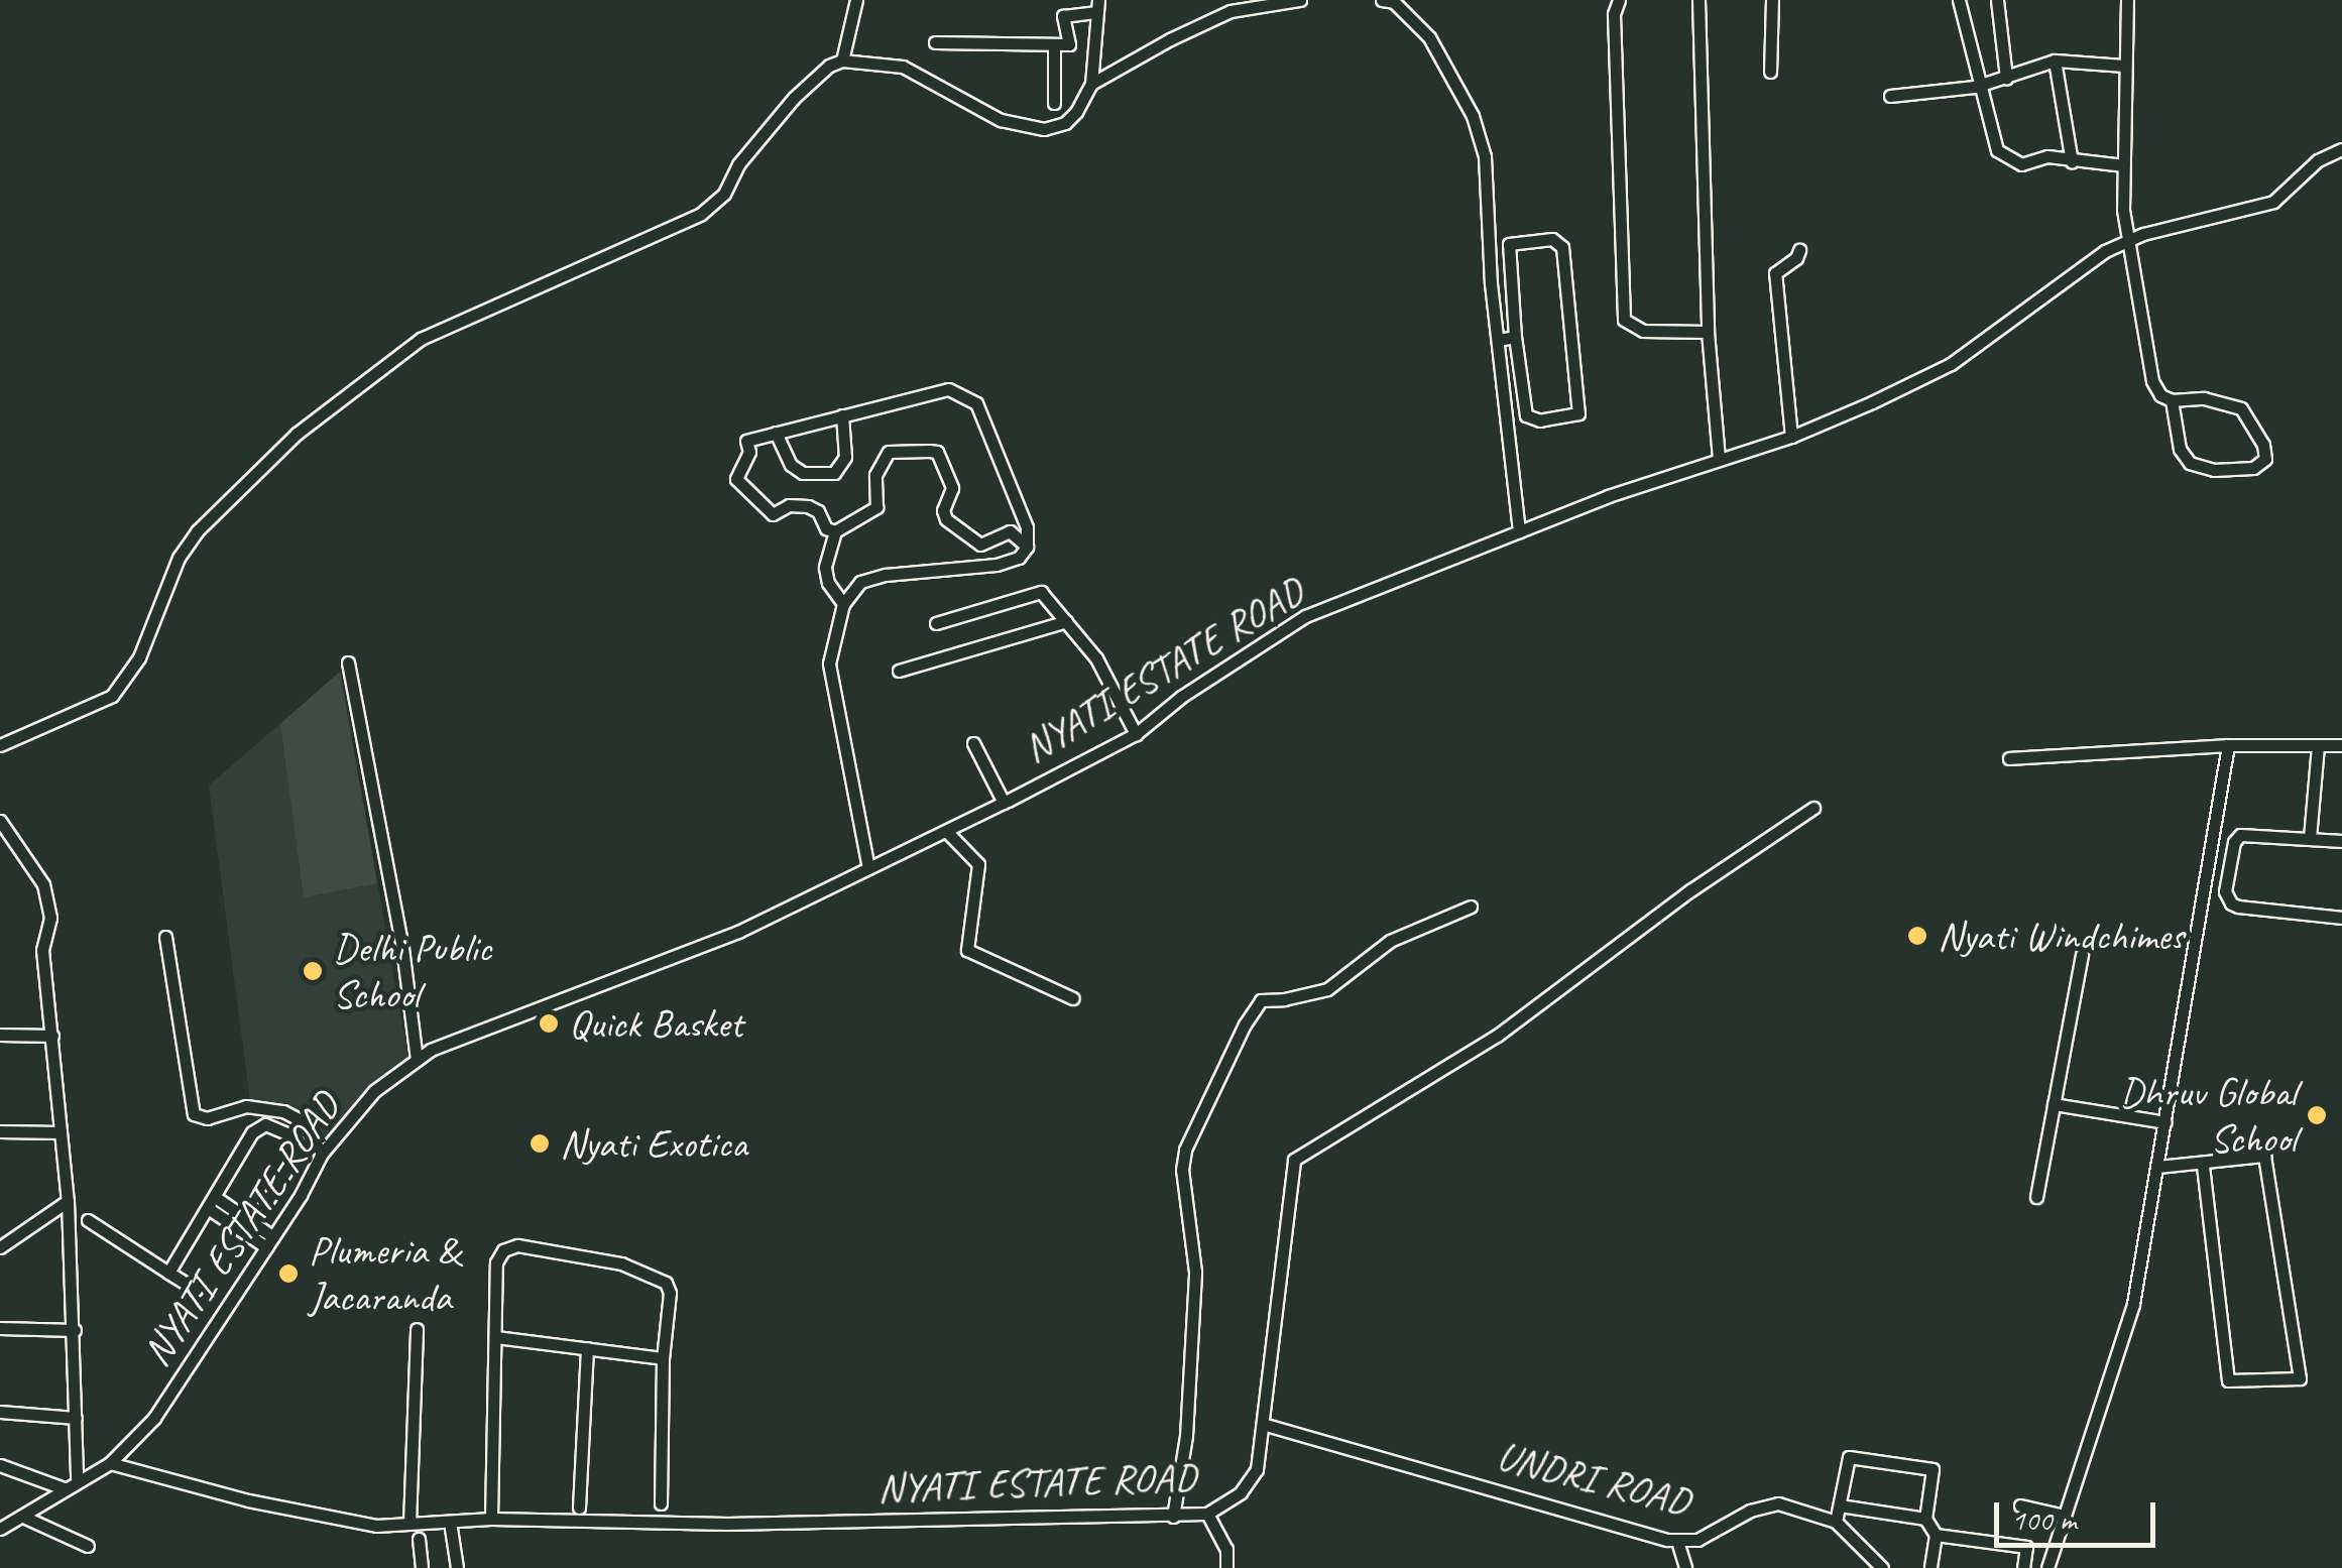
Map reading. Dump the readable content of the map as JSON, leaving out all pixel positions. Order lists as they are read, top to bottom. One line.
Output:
{"streets":{"street":["NYATI ESTATE ROAD","UNDRI ROAD"]},"crossings":[["NYATI ESTATE ROAD","UNDRI ROAD"]],"places":["Nyati Windchimes","Delhi Public School","Quick Basket","Dhruv Global School","Nyati Exotica","Plumeria & Jacaranda"],"scale_bar":"100 m"}
